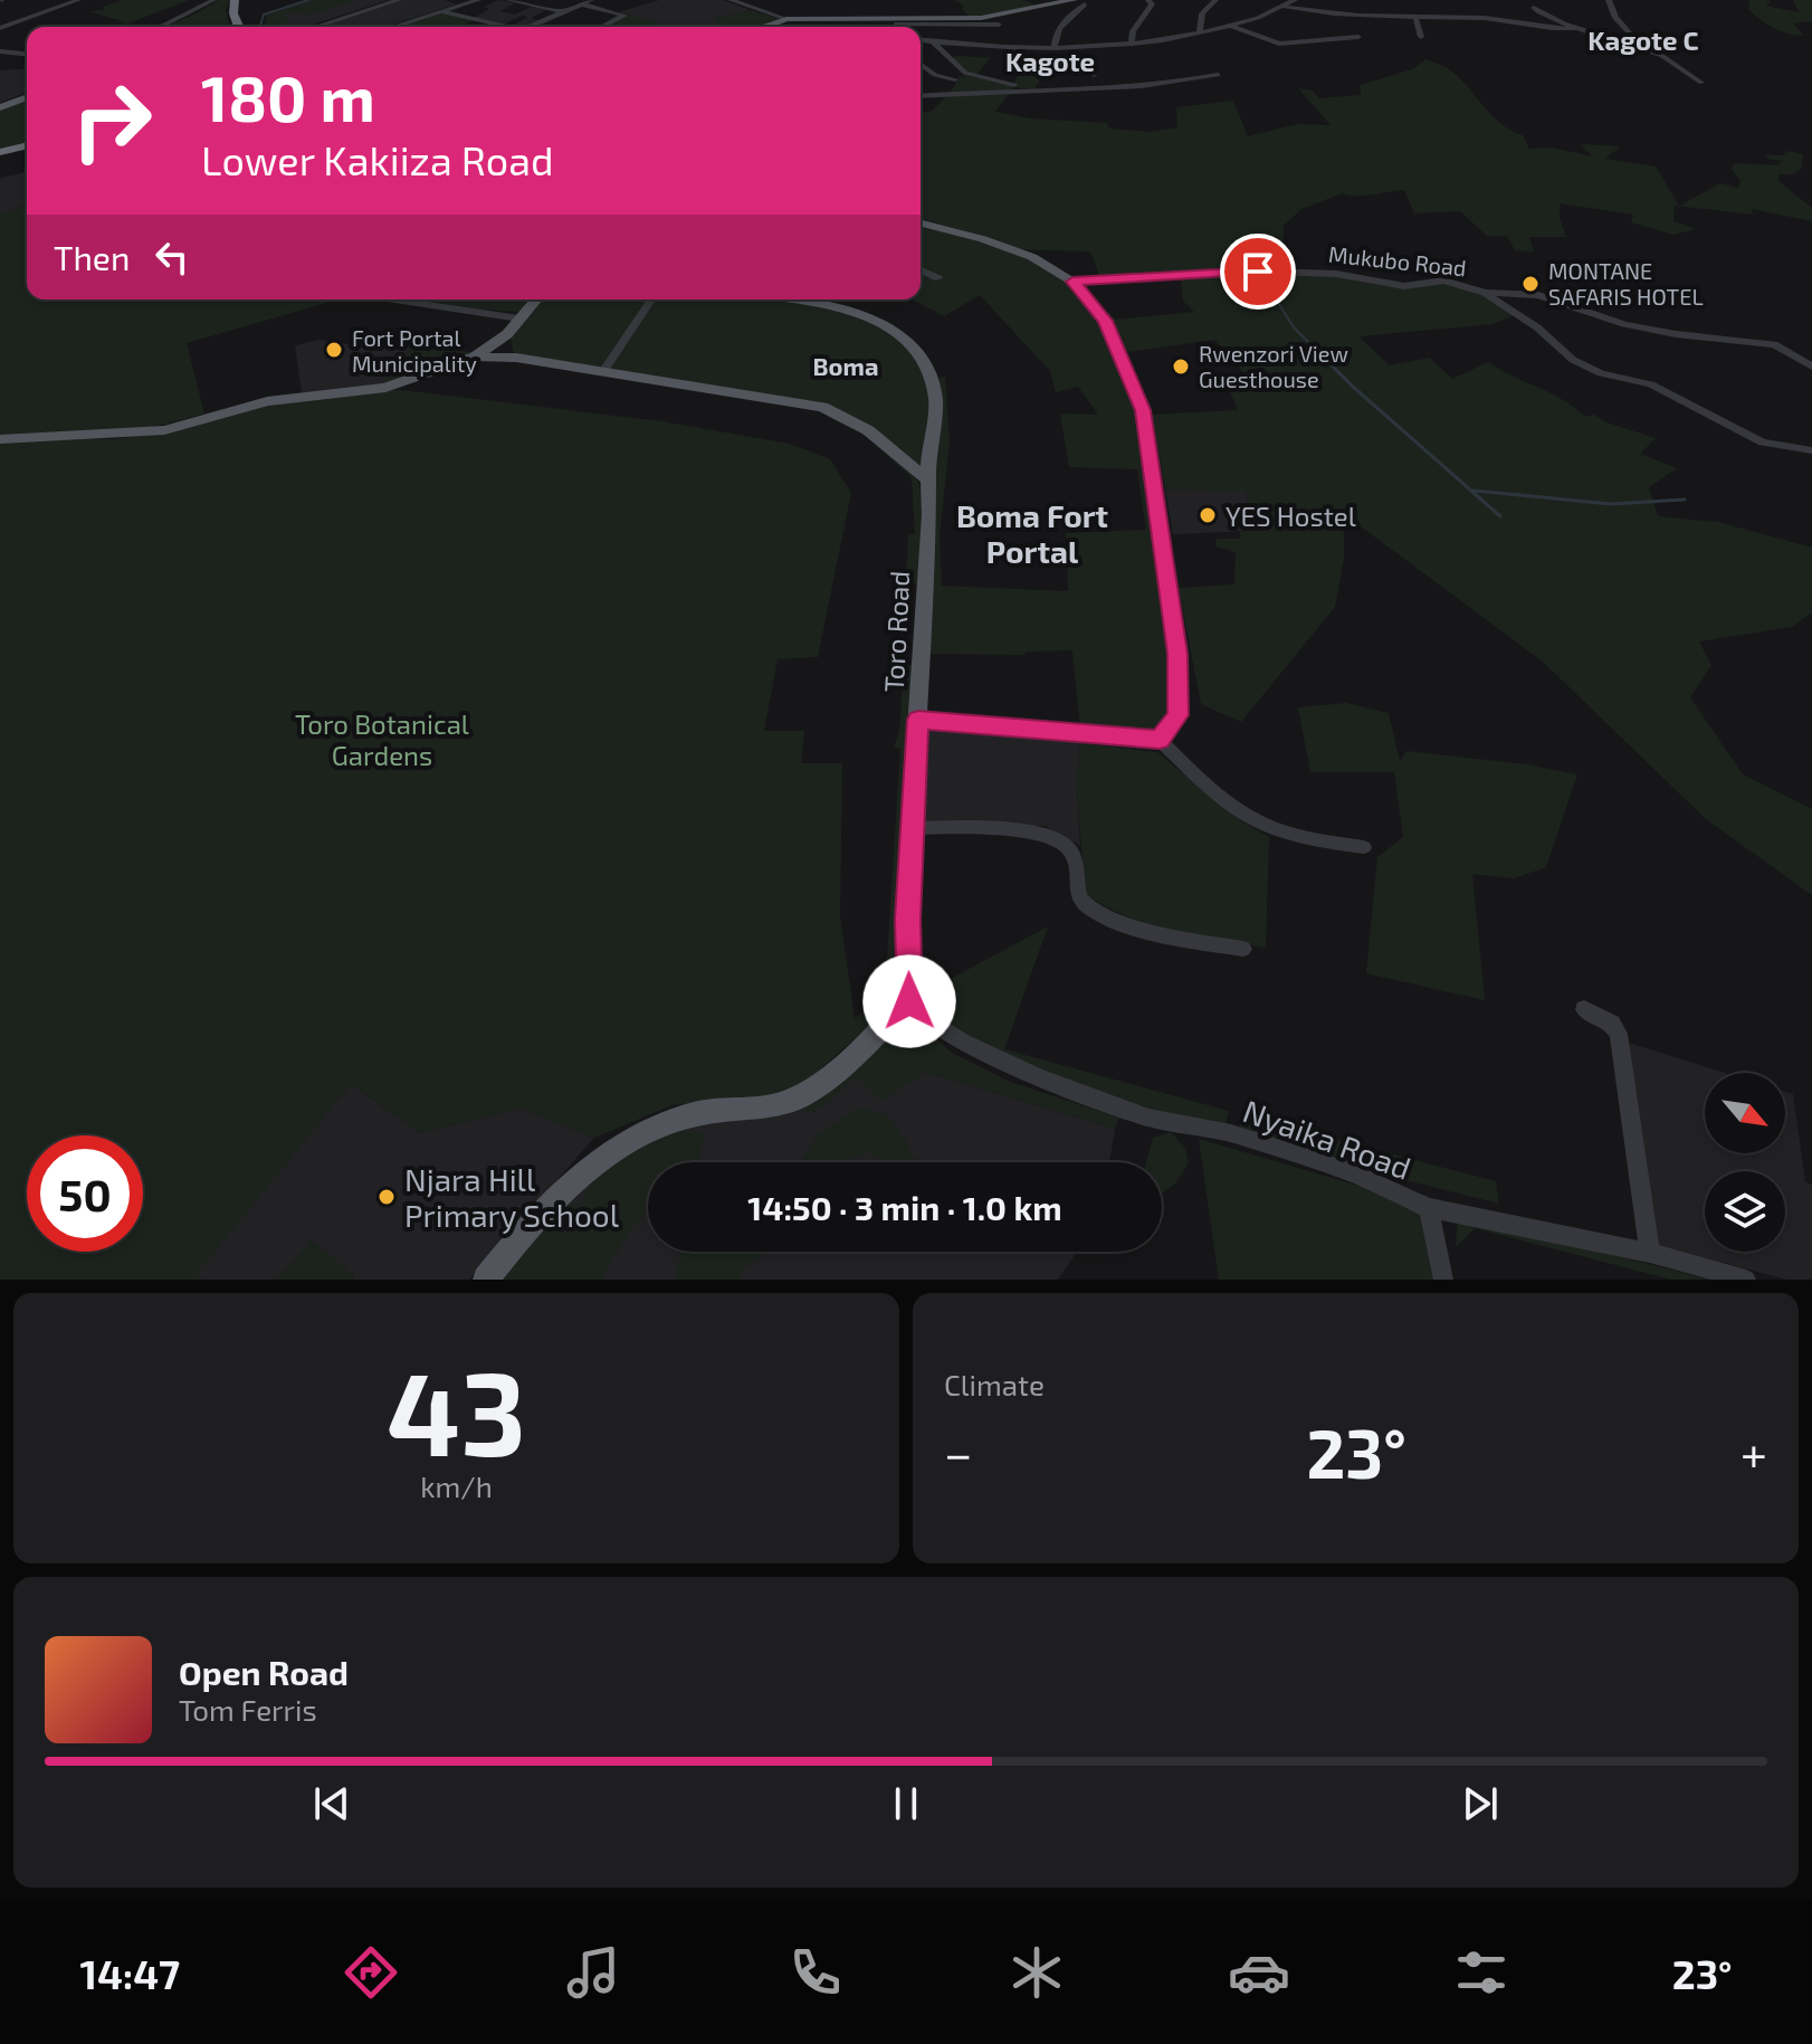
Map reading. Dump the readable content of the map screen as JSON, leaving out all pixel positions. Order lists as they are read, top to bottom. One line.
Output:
{"streets":{"main road":["Toro Road"],"street":["Mukubo Road","Nyaika Road"]},"crossings":[["Toro Road","Nyaika Road"]],"districts":["Kagote C","Kagote","Boma","Boma Fort Portal"],"parks":["Toro Botanical Gardens"],"places":["MONTANE SAFARIS HOTEL","Fort Portal Municipality","Rwenzori View Guesthouse","YES Hostel","Njara Hill Primary School"],"north":"bottom right","page":{"turn":["180 m","Lower Kakiiza Road"],"then":"Then","limit":"50","trip":"14:50 · 3 min · 1.0 km","tile":[["43","km/h"],"Climate"],"heat":["−","23°","+"],"song":["Open Road","Tom Ferris"],"tabs":["14:47","23°"]}}
